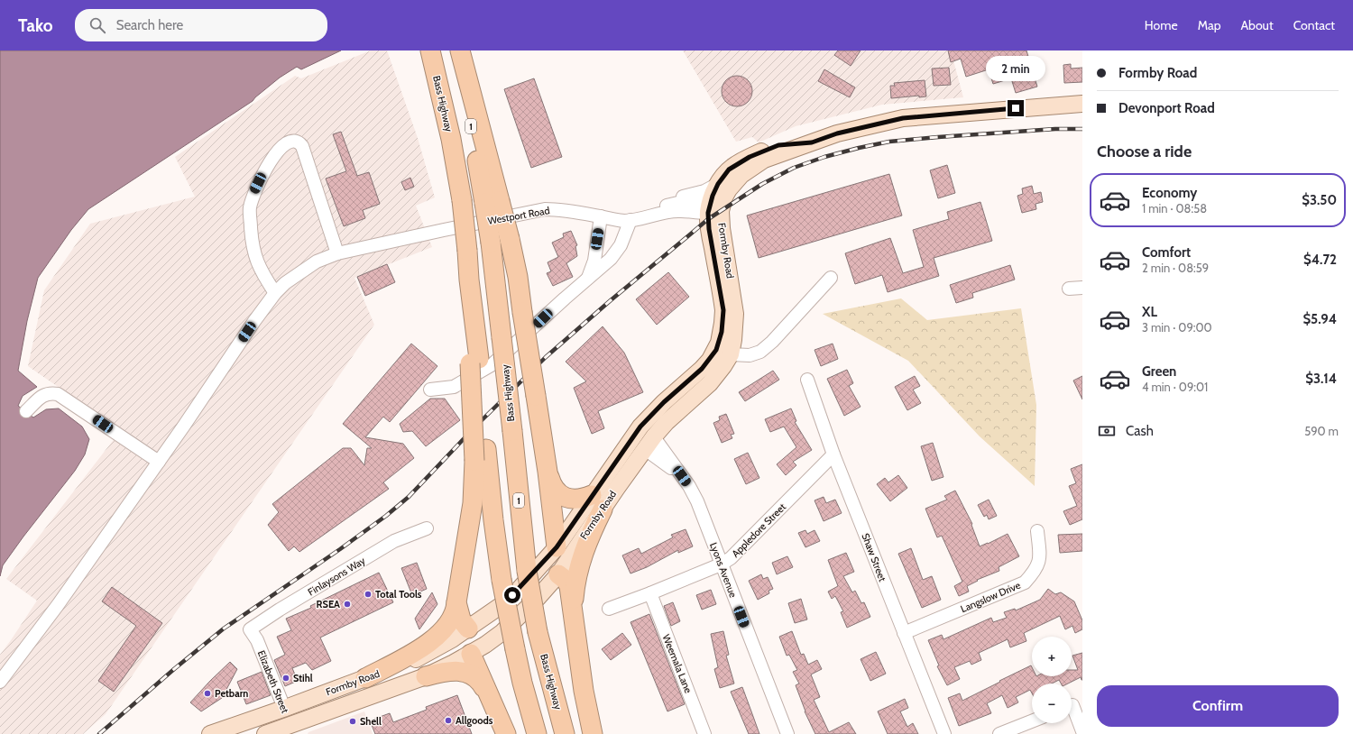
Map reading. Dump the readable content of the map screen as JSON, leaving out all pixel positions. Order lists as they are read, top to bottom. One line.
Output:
{"streets":{"highway":["Bass Highway","1"],"main road":["Formby Road","Elizabeth Street"],"street":["Westport Road","Appledore Street","Shaw Street","Lyons Avenue","Finlaysons Way","Langslow Drive","Weemala Lane"]},"crossings":[["Westport Road","Formby Road"],["Formby Road","Lyons Avenue"],["Formby Road","Elizabeth Street"],["Appledore Street","Shaw Street"],["Appledore Street","Lyons Avenue"],["Appledore Street","Weemala Lane"],["Shaw Street","Langslow Drive"],["Finlaysons Way","Elizabeth Street"]],"places":["Total Tools","RSEA","Stihl","Petbarn","Allgoods","Shell"],"page":{"header":"Tako","search":"Search here","nav":["Home","Map","About","Contact"],"banner":["Formby Road","Devonport Road"],"bubble":"2 min","heading":"Choose a ride","list":[{"name":"Economy","note":"1 min · 08:58","value":"$3.50"},{"name":"Comfort","note":"2 min · 08:59","value":"$4.72"},{"name":"XL","note":"3 min · 09:00","value":"$5.94"},{"name":"Green","note":"4 min · 09:01","value":"$3.14"}],"pay":["Cash","590 m"],"map_buttons":["+","−"],"buttons":"Confirm"}}
